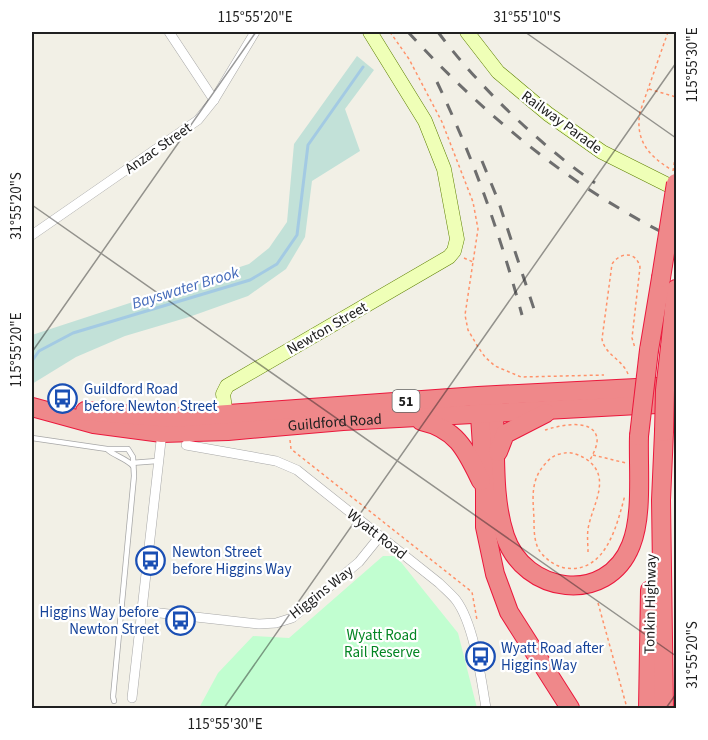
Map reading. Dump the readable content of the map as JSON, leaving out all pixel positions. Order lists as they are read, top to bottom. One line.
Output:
{"streets":{"highway":["51","Guildford Road","Tonkin Highway"],"street":["Railway Parade","Anzac Street","Newton Street","Wyatt Road","Higgins Way"]},"crossings":[["Newton Street","Guildford Road"],["Wyatt Road","Higgins Way"]],"water":["Bayswater Brook"],"parks":["Wyatt Road Rail Reserve"],"places":{"bus stop":["Guildford Road before Newton Street","Newton Street before Higgins Way","Higgins Way before Newton Street","Wyatt Road after Higgins Way"]},"coordinates":["115°55'20\"E","31°55'10\"S","115°55'30\"E","31°55'20\"S"]}
